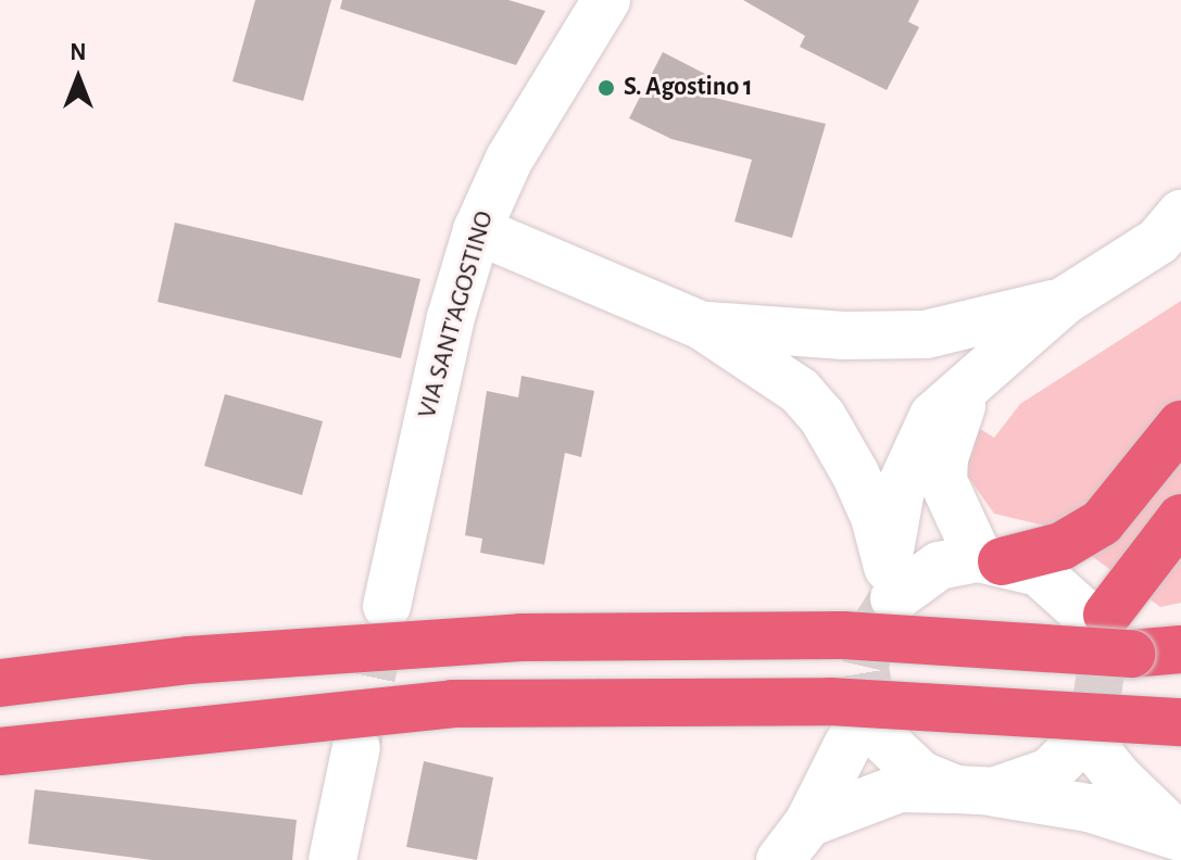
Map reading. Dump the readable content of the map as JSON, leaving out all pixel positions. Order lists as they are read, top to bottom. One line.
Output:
{"streets":{"street":["VIA SANT'AGOSTINO"]},"places":["S. Agostino 1"],"north":"top"}
